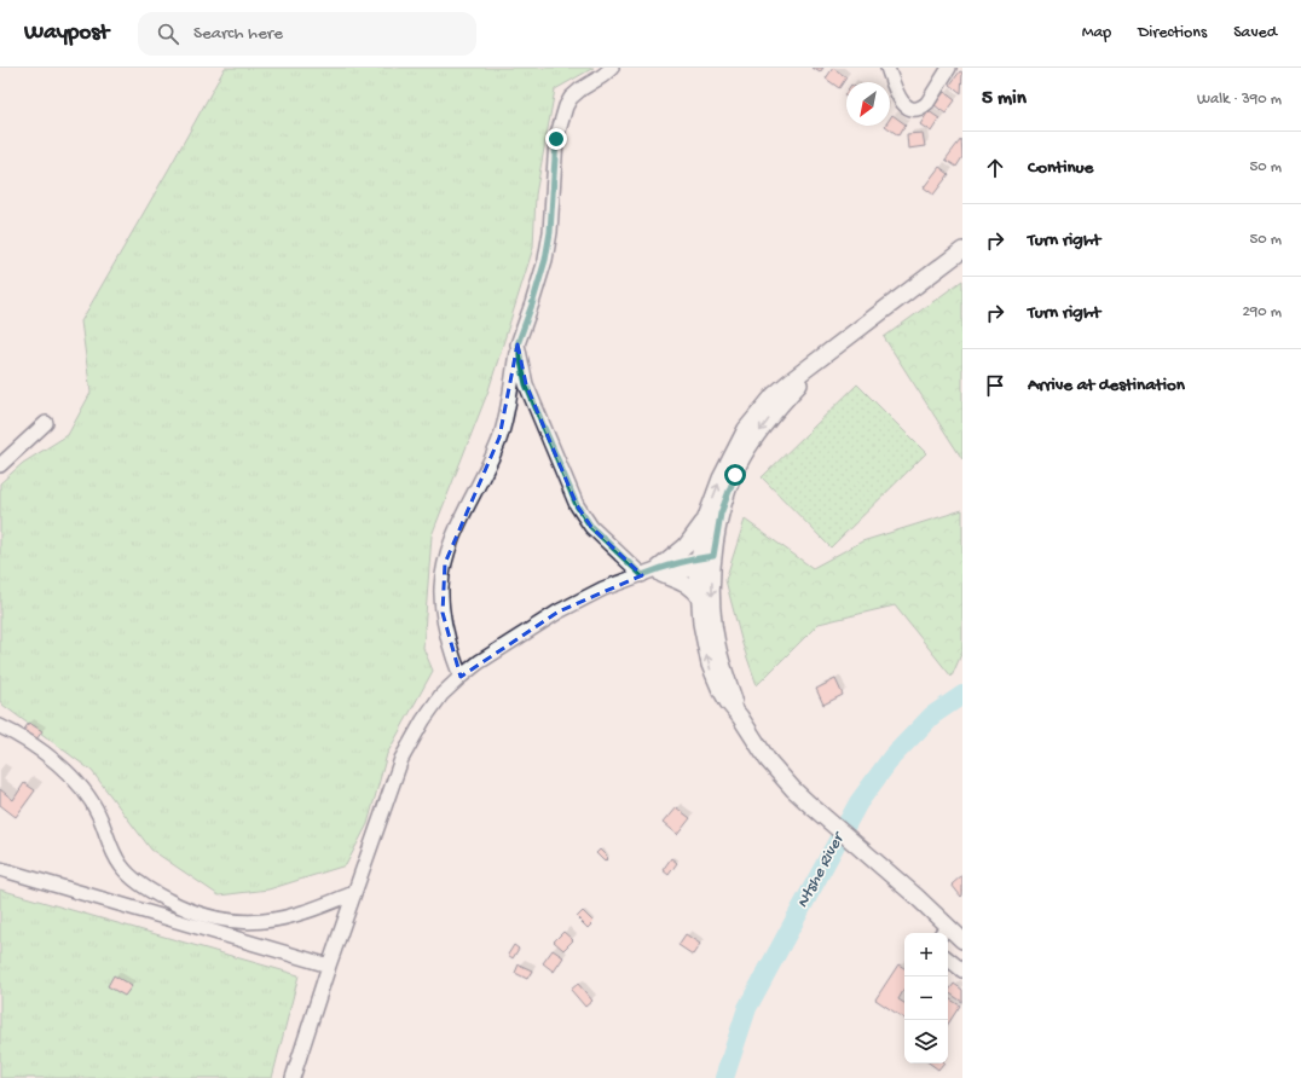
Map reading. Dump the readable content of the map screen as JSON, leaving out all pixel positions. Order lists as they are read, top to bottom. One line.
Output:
{"water":["Ntshe River"],"north":"bottom left","page":{"header":"Waypost","search":"Search here","nav":["Map","Directions","Saved"],"heading":["5 min","Walk · 390 m"],"list":[["Continue","50 m"],["Turn right","50 m"],["Turn right","290 m"],"Arrive at destination"],"map_buttons":["+","−"]}}
